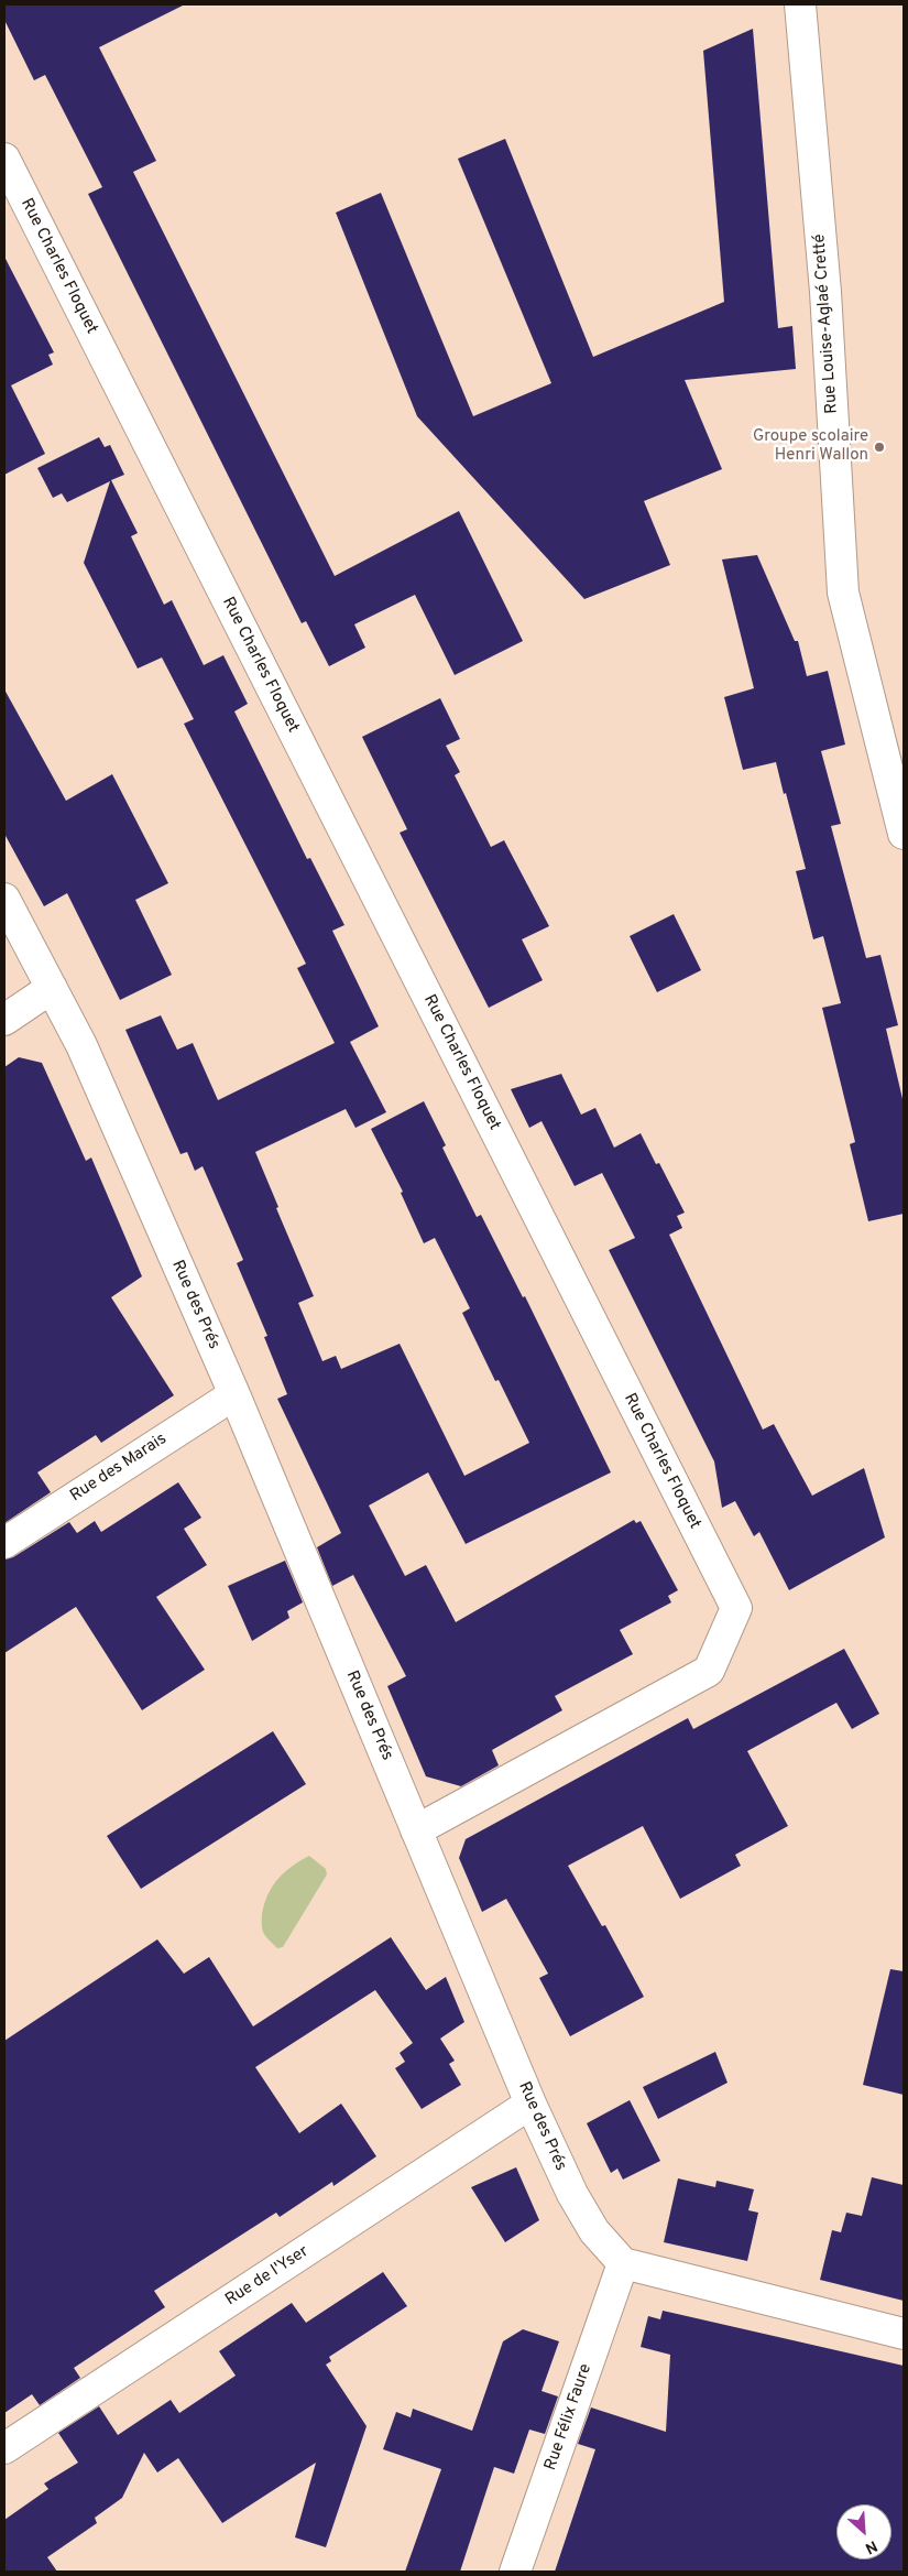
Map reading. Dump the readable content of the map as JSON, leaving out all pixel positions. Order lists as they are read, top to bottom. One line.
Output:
{"streets":{"street":["Rue Charles Floquet","Rue Louise-Aglaé Cretté","Rue des Prés","Rue des Marais","Rue de l'Yser","Rue Félix Faure"]},"crossings":[["Rue Charles Floquet","Rue des Prés"],["Rue des Prés","Rue des Marais"],["Rue des Prés","Rue de l'Yser"],["Rue des Prés","Rue Félix Faure"]],"places":["Groupe scolaire Henri Wallon"],"north":"bottom right"}
